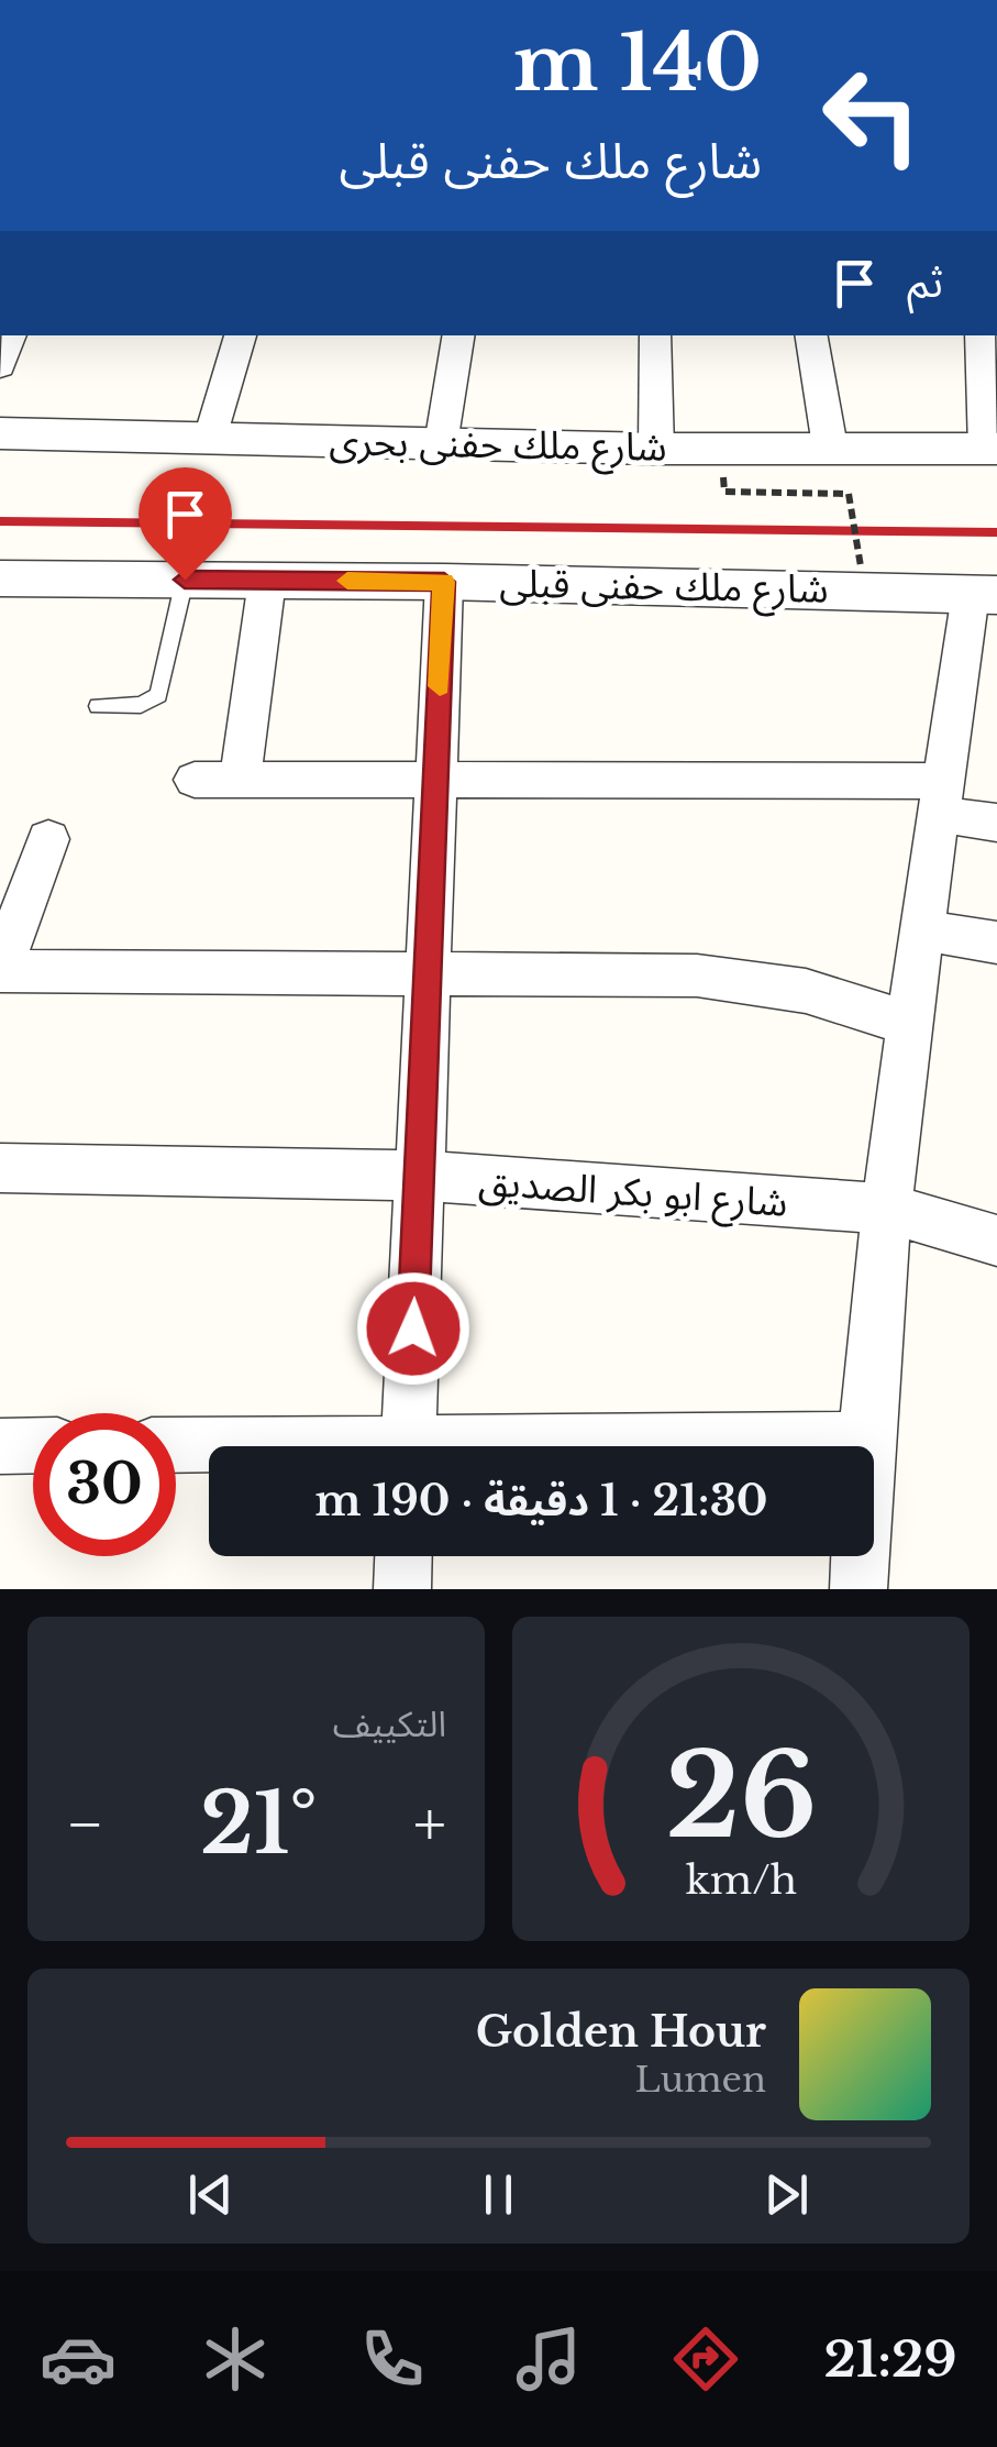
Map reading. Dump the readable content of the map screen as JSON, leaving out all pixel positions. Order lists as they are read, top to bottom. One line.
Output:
{"streets":{"street":["شارع ملك حفنى بحرى","شارع ملك حفنى قبلى","شارع ابو بكر الصديق"]},"page":{"turn":["140 m","شارع ملك حفنى قبلى"],"then":"ثم","limit":"30","trip":"21:30 · 1 دقيقة · 190 m","tile":"التكييف","heat":["−","21°","+"],"song":["Golden Hour","Lumen"],"tabs":"21:29","gauge":["26","km/h"]}}
